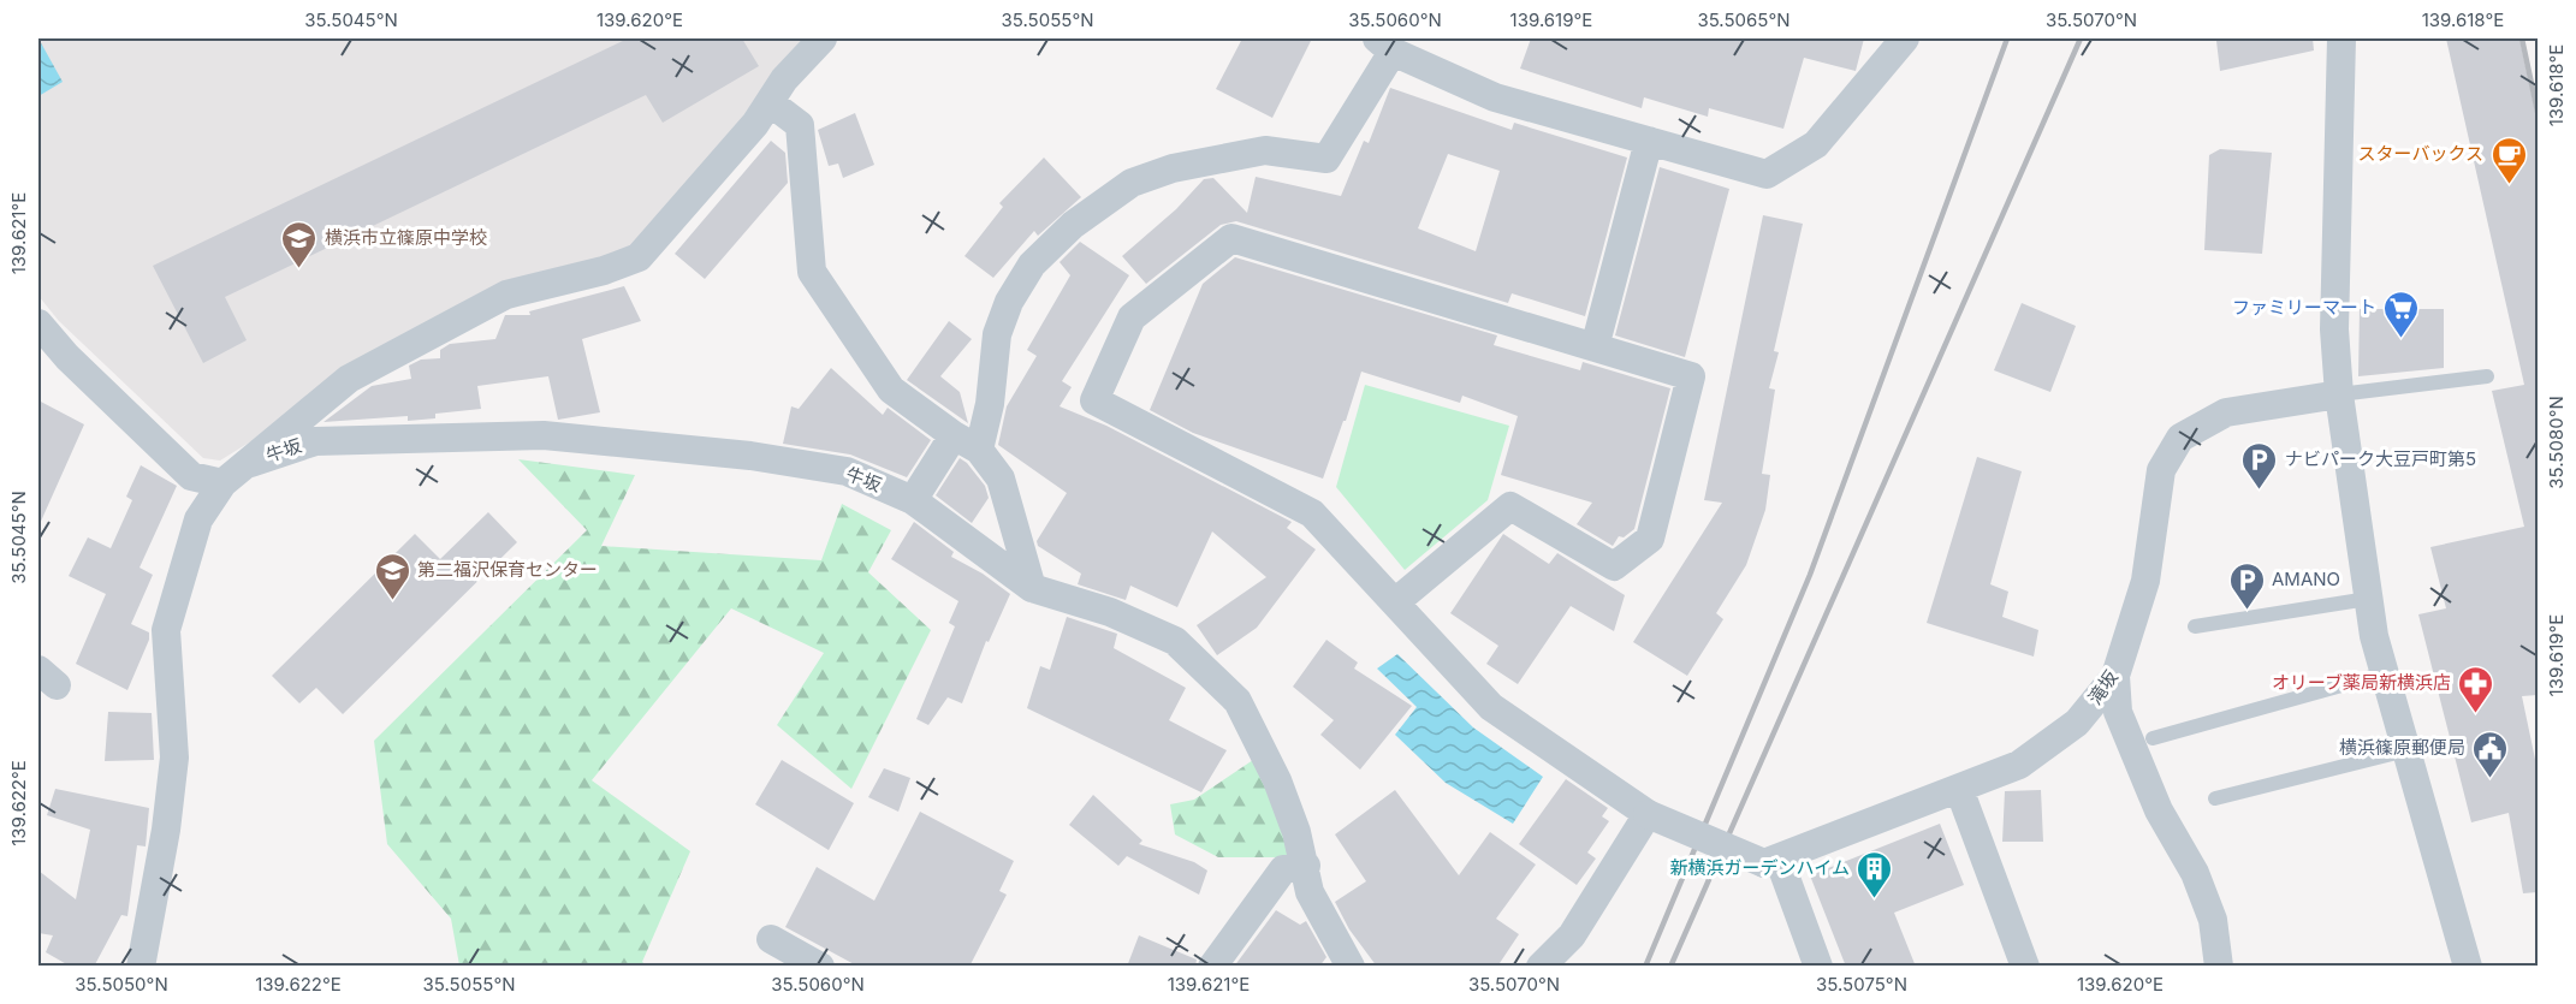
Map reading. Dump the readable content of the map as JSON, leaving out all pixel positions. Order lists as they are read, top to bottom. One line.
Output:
{"streets":{"street":["牛坂","滝坂"]},"places":{"cafe":["スターバックス"],"school or university":["横浜市立篠原中学校","第二福沢保育センター"],"supermarket":["ファミリーマート"],"parking":["ナビパーク大豆戸町第5","AMANO"],"pharmacy":["オリーブ薬局新横浜店"],"public building":["横浜篠原郵便局"],"building":["新横浜ガーデンハイム"]},"coordinates":["35.5045°N","139.620°E","35.5055°N","35.5060°N","139.619°E","35.5065°N","35.5070°N","139.618°E","139.621°E","35.5080°N","139.622°E","35.5050°N","35.5075°N"]}
